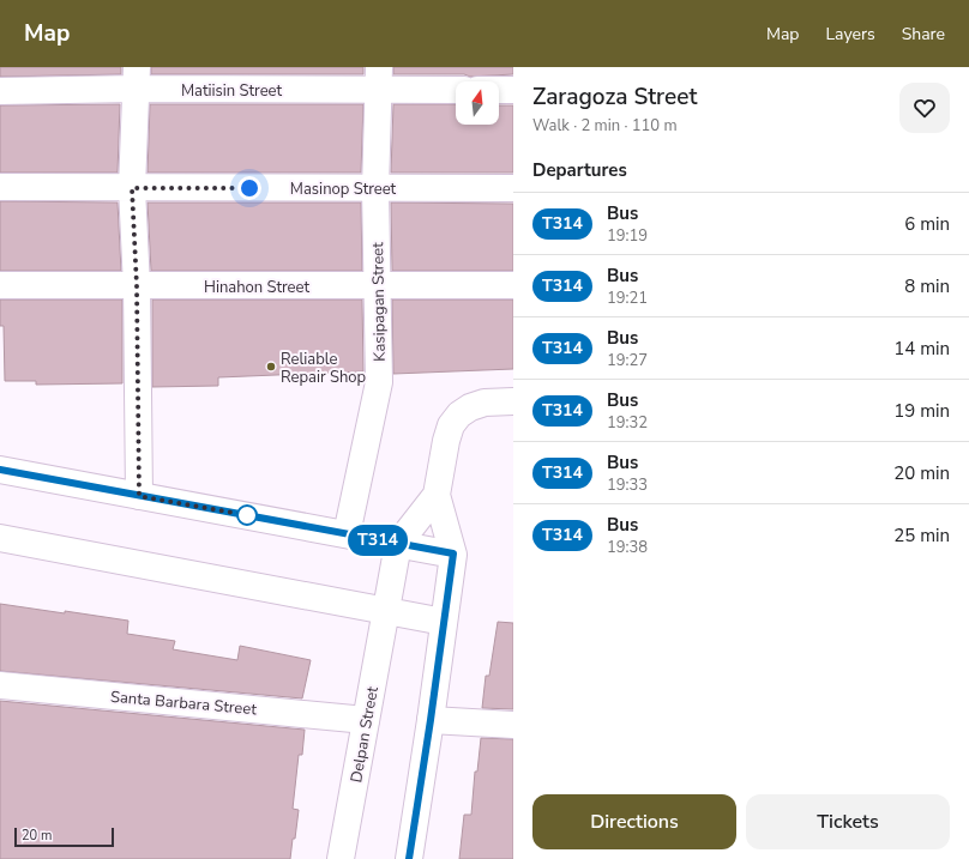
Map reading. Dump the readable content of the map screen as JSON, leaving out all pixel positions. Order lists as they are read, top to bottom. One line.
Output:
{"streets":{"street":["Matiisin Street","Masinop Street","Hinahon Street","Kasipagan Street","Santa Barbara Street","Delpan Street"]},"crossings":[["Matiisin Street","Kasipagan Street"],["Masinop Street","Kasipagan Street"],["Hinahon Street","Kasipagan Street"],["Santa Barbara Street","Delpan Street"]],"places":["Reliable Repair Shop"],"lines":["bus line T314"],"scale_bar":"20 m","north":"top","page":{"header":"Map","nav":["Map","Layers","Share"],"on_map":"T314","heading":[["Zaragoza Street","Walk · 2 min · 110 m"],"Departures"],"list":[{"mark":"T314","name":"Bus","note":"19:19","value":"6 min"},{"mark":"T314","name":"Bus","note":"19:21","value":"8 min"},{"mark":"T314","name":"Bus","note":"19:27","value":"14 min"},{"mark":"T314","name":"Bus","note":"19:32","value":"19 min"},{"mark":"T314","name":"Bus","note":"19:33","value":"20 min"},{"mark":"T314","name":"Bus","note":"19:38","value":"25 min"}],"buttons":["Directions","Tickets"],"scale":"20 m"}}
